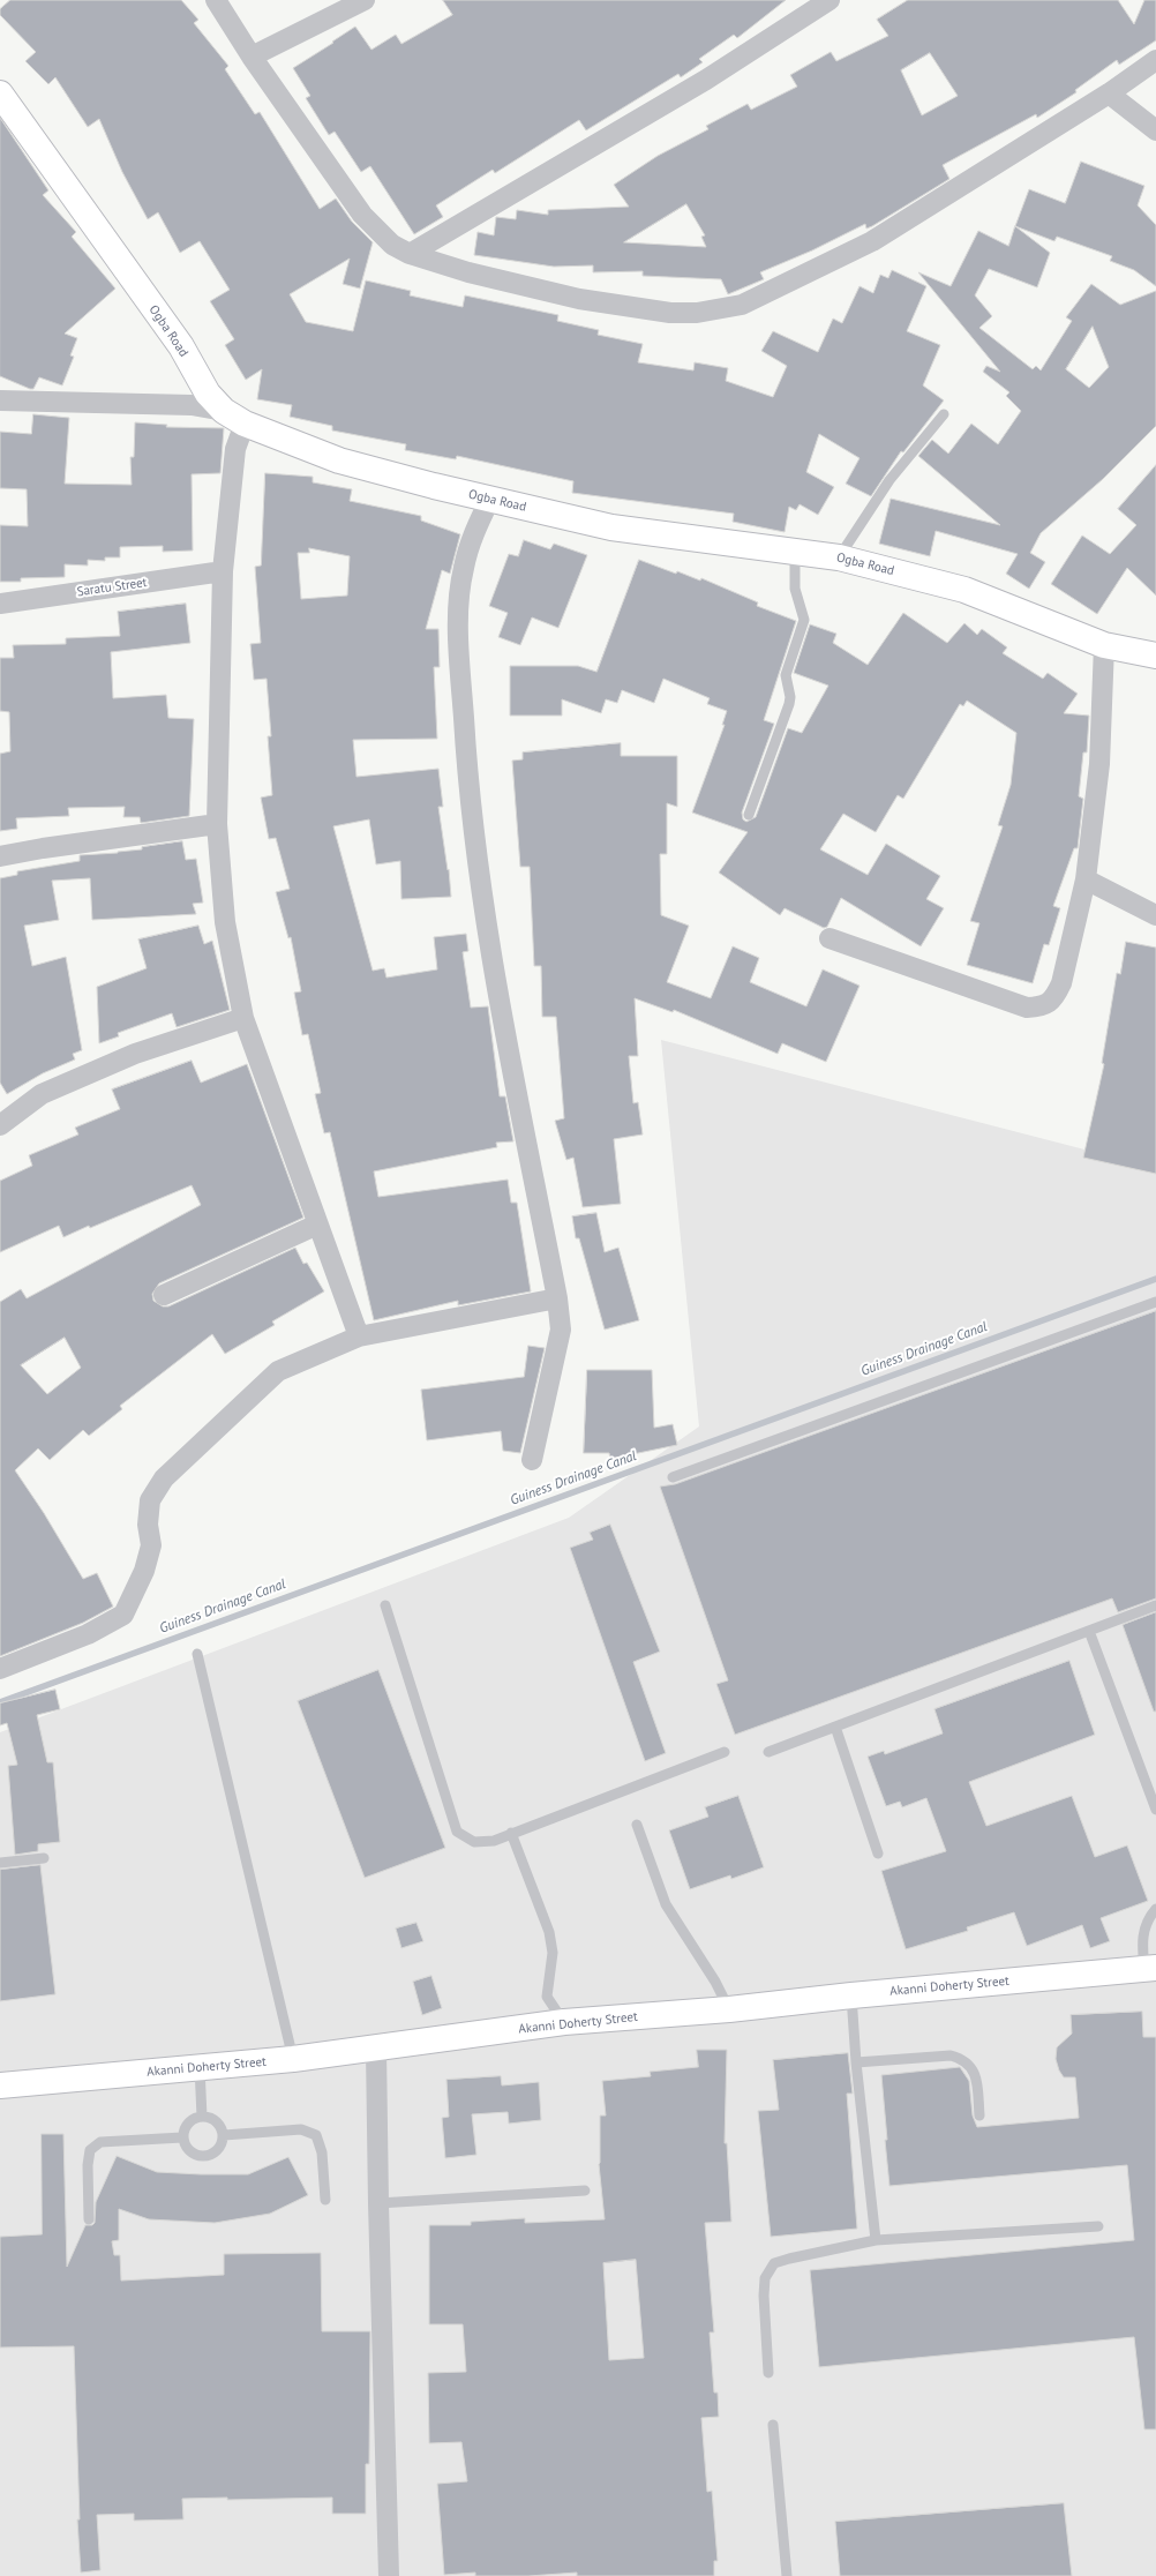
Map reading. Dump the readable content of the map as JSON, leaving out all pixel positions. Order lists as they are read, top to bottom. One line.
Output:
{"streets":{"main road":["Ogba Road","Akanni Doherty Street"],"street":["Saratu Street"]},"water":["Guiness Drainage Canal"]}
